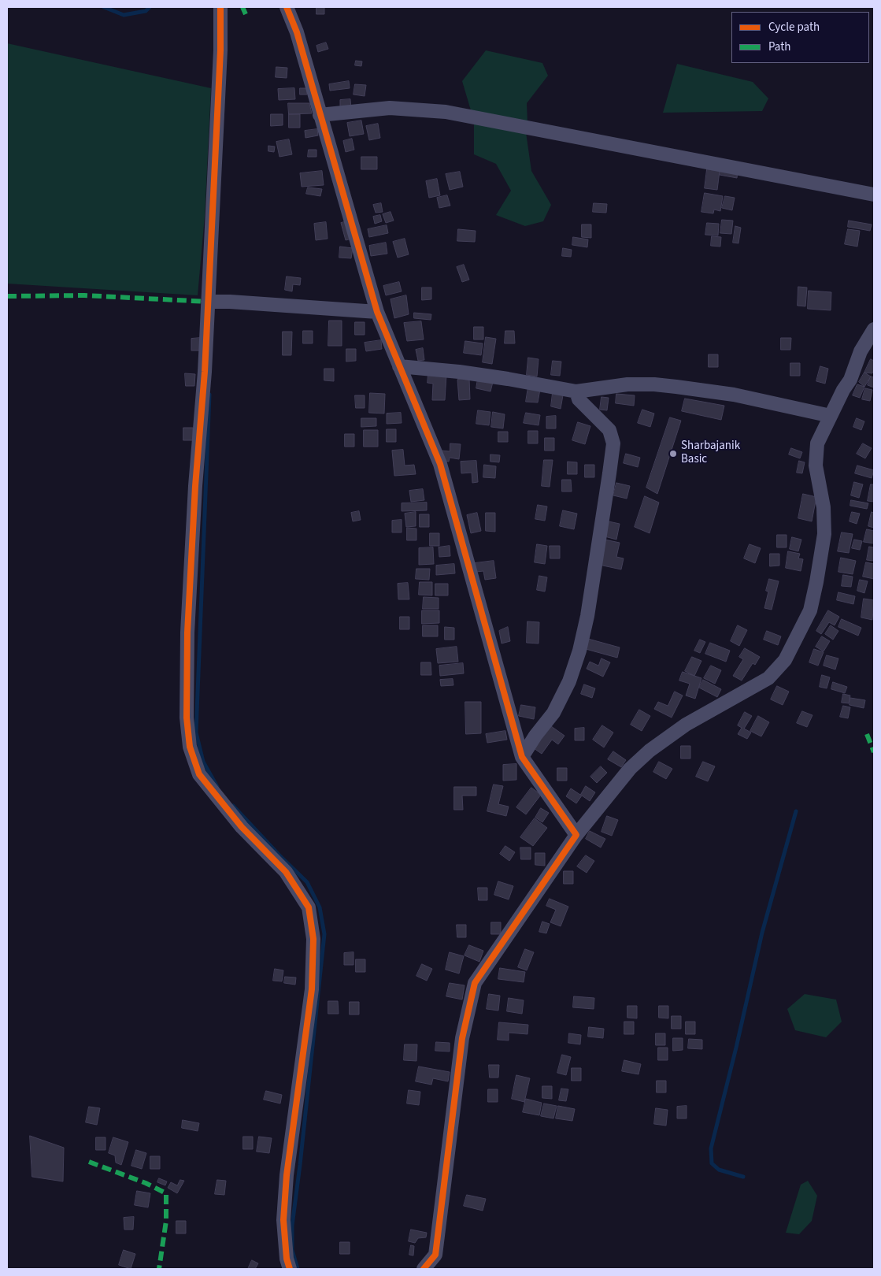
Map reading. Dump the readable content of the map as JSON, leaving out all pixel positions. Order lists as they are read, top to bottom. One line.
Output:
{"places":["Sharbajanik Basic"],"legend":["Cycle path","Path"]}
